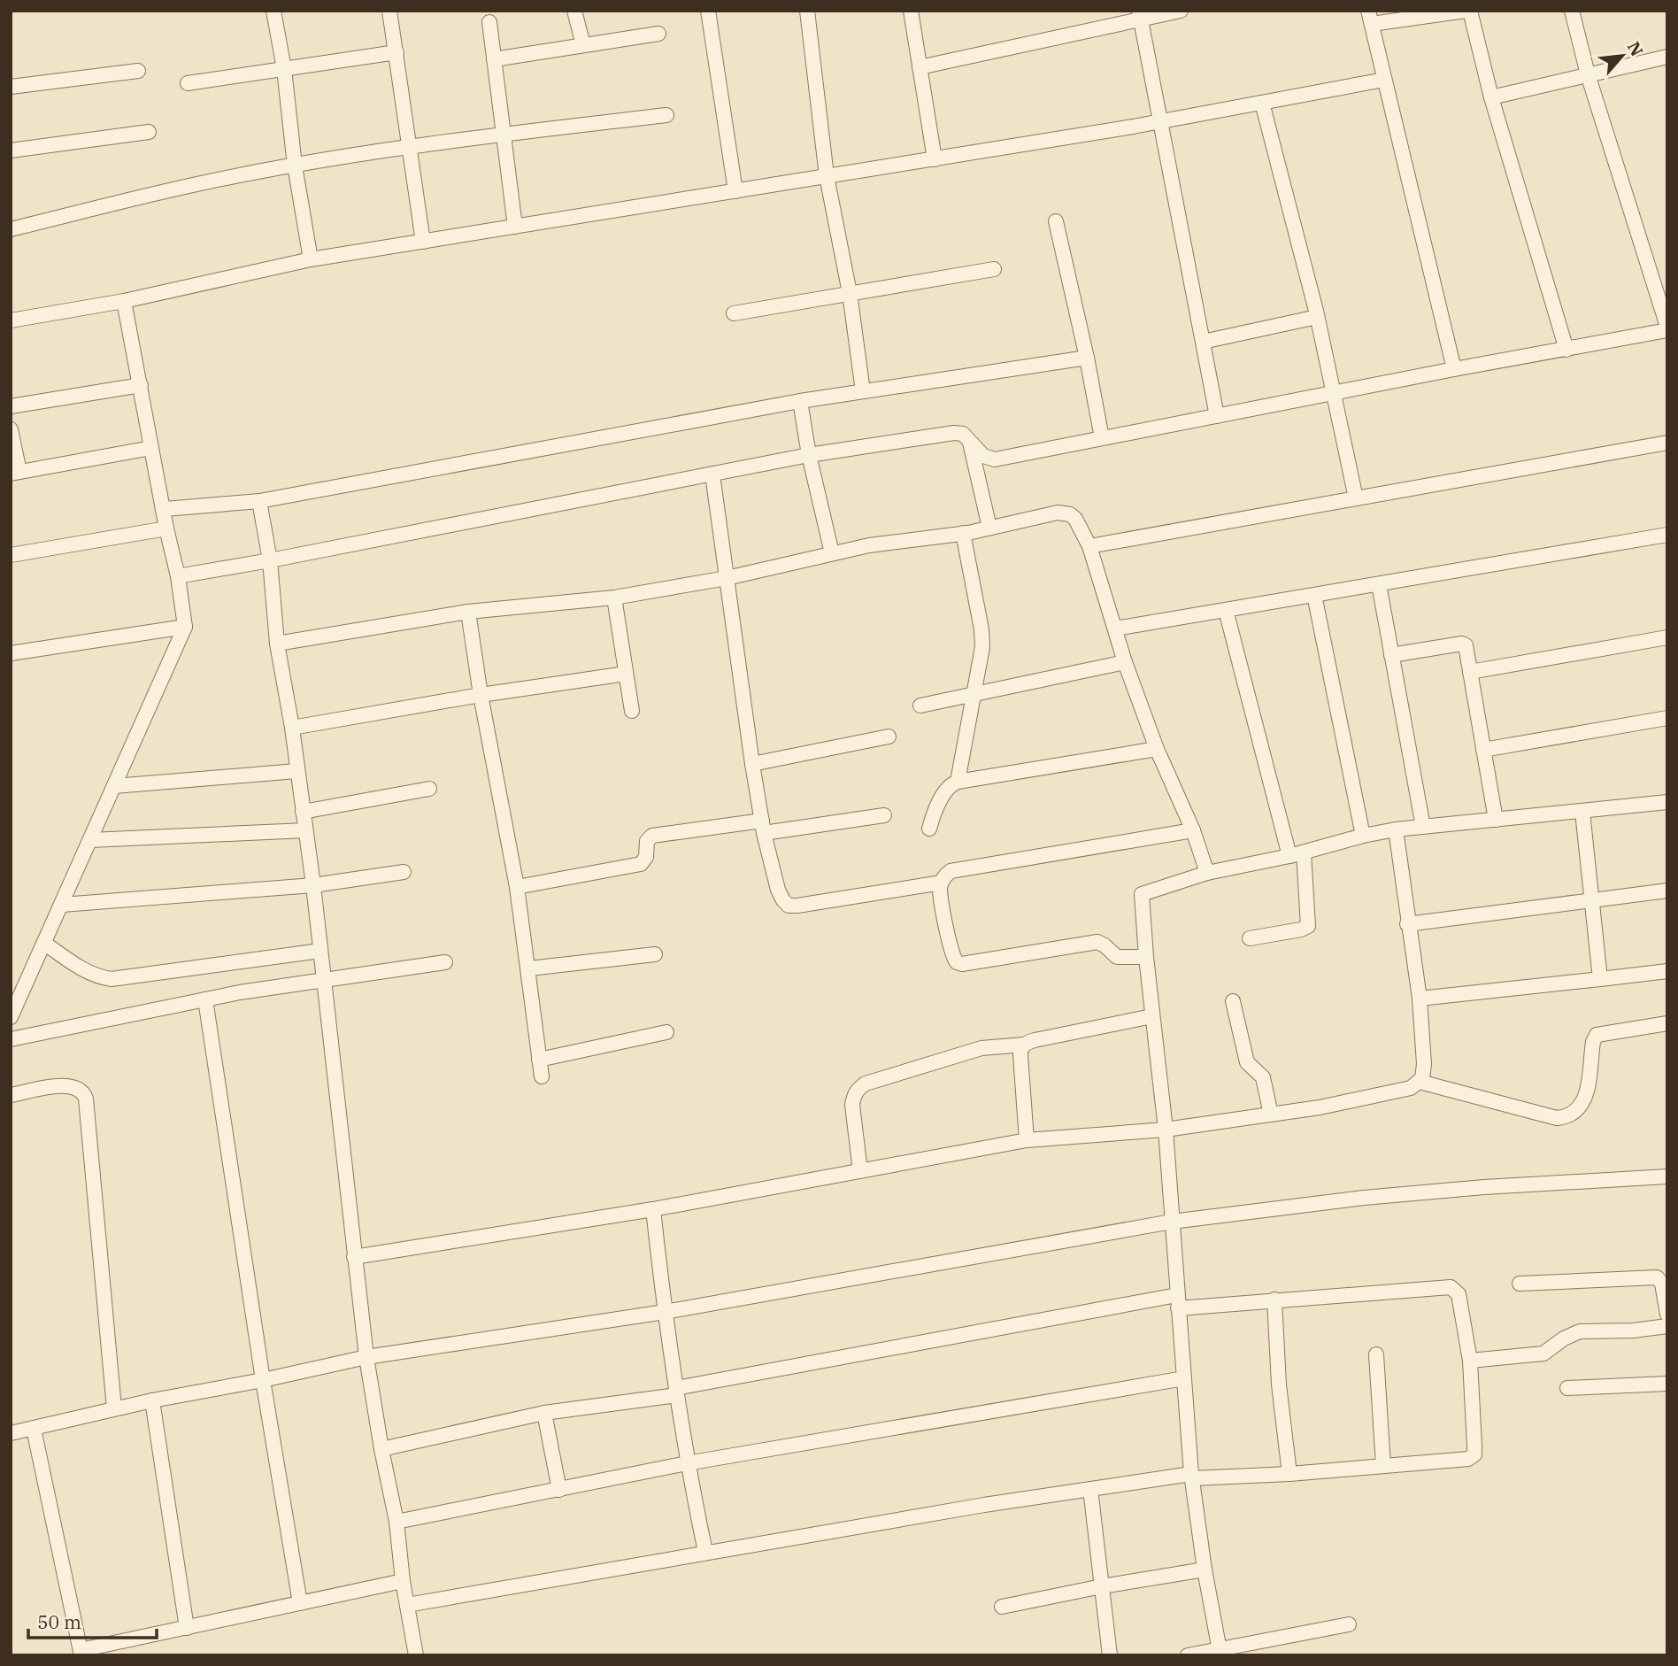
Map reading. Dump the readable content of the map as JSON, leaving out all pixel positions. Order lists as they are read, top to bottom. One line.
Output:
{"scale_bar":"50 m","north":"top right"}
